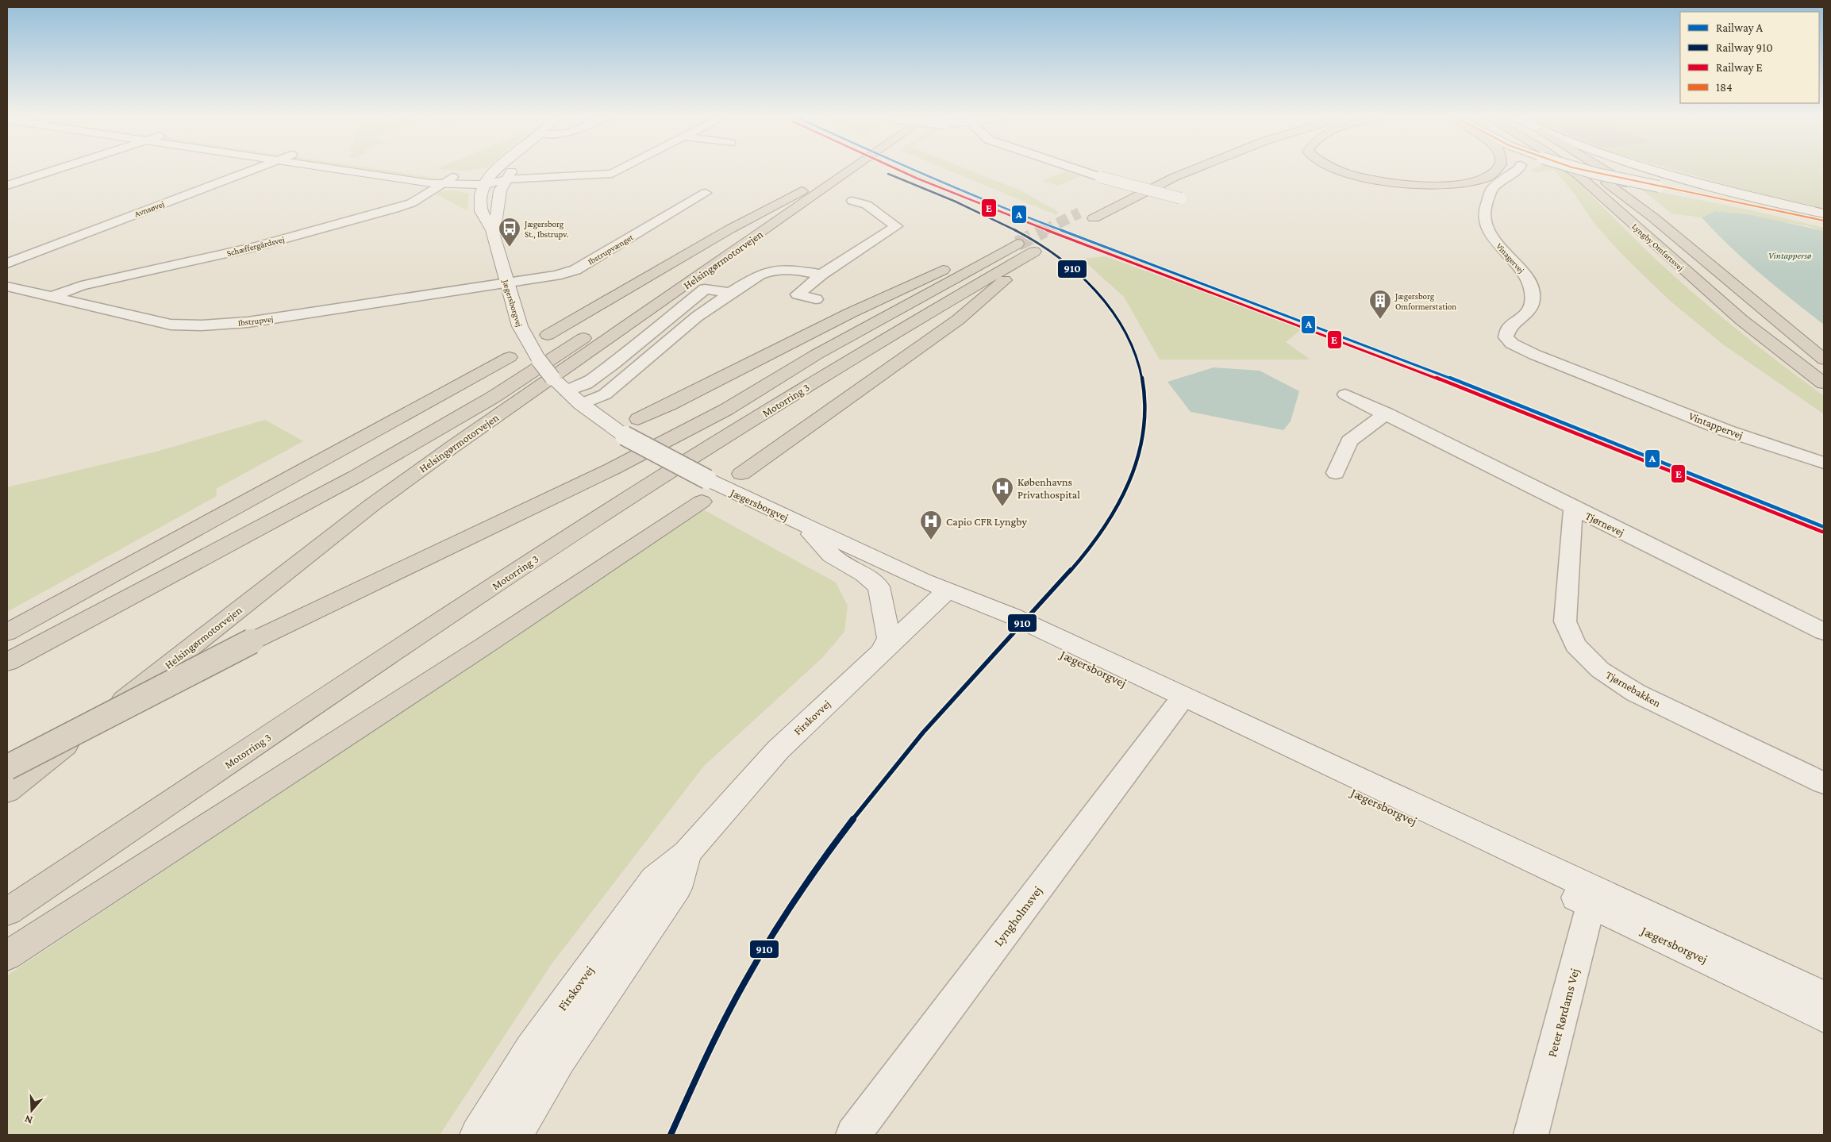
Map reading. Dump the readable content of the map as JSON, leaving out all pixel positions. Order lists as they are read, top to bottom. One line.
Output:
{"streets":{"highway":["Lyngby Omfartsvej","Helsingørmotorvejen","Motorring 3"],"street":["Avnsøvej","Schæffergårdsvej","Ibstrupvænget","Vinagervej","Jægersborgvej","Ibstrupvej","Vintappervej","Tjørnevej","Tjørnebakken","Firskovvej","Lyngholmsvej","Peter Rørdams Vej"]},"crossings":[["Schæffergårdsvej","Ibstrupvej"],["Ibstrupvænget","Jægersborgvej"],["Ibstrupvænget","Ibstrupvej"],["Vinagervej","Vintappervej"],["Jægersborgvej","Ibstrupvej"],["Jægersborgvej","Firskovvej"],["Jægersborgvej","Lyngholmsvej"],["Jægersborgvej","Peter Rørdams Vej"],["Tjørnevej","Tjørnebakken"]],"water":["Vintappersø"],"places":{"bus stop":["Jægersborg St., Ibstrupv."],"building":["Jægersborg Omformerstation"],"hospital":["Københavns Privathospital","Capio CFR Lyngby"]},"lines":["rail line A","rail line E","transit line 184","rail line 910"],"legend":["Railway A","Railway 910","Railway E","184"],"north":"bottom"}
